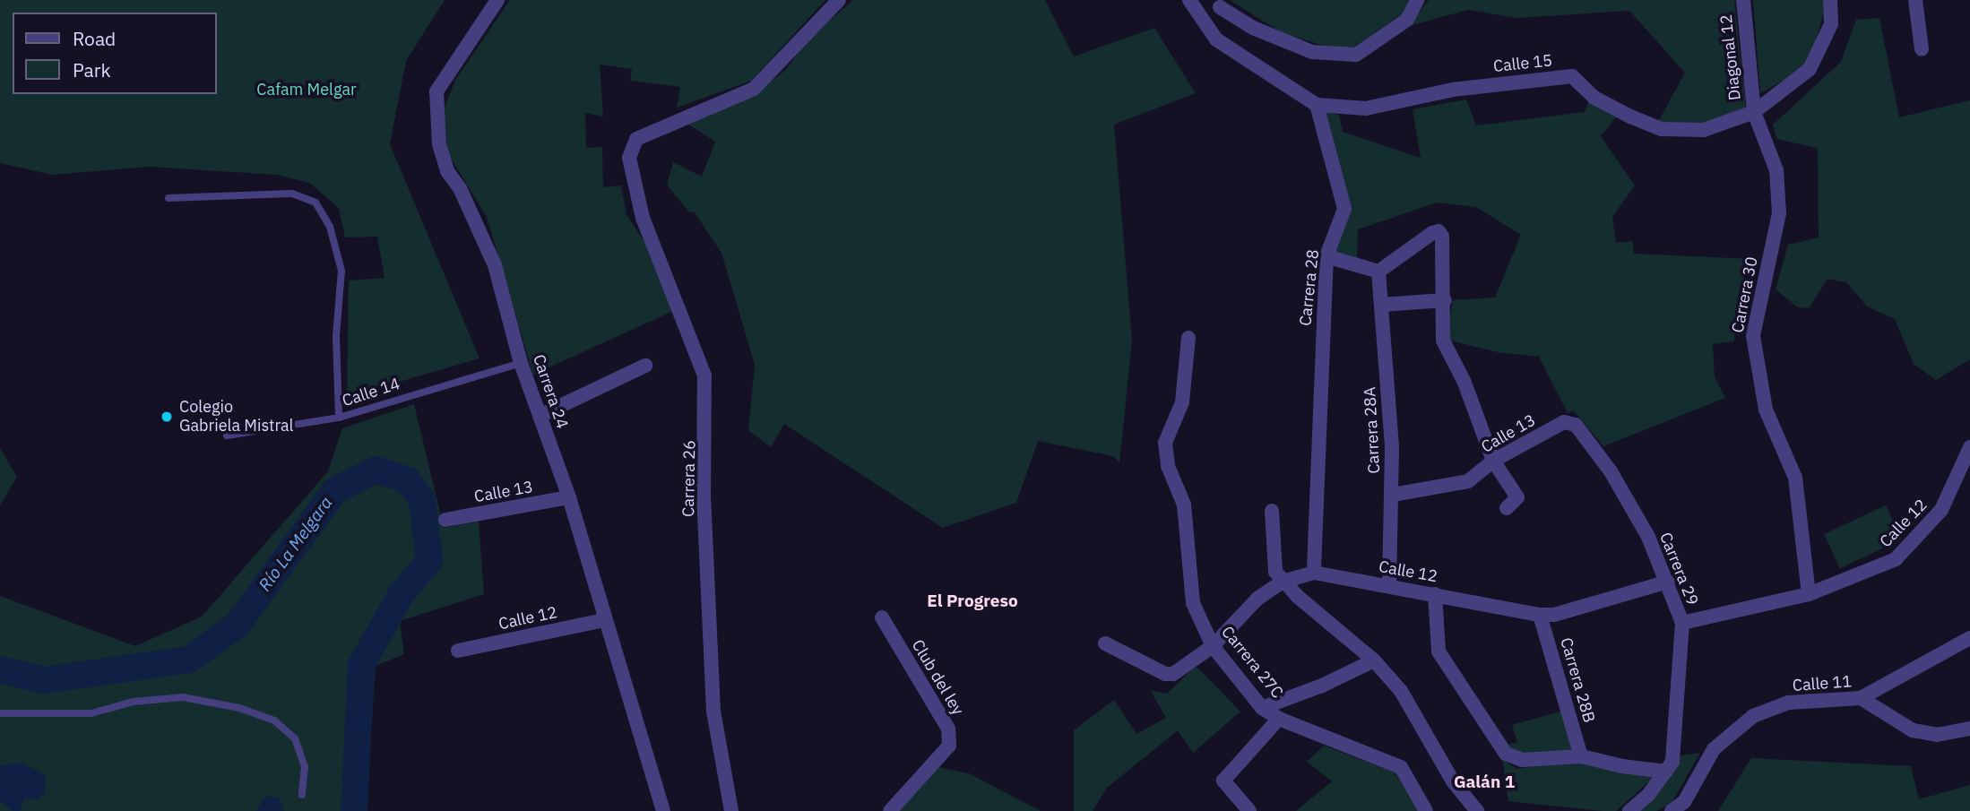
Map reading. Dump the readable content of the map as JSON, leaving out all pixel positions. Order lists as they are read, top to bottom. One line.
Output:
{"streets":{"street":["Diagonal 12","Calle 15","Carrera 28","Carrera 30","Carrera 24","Carrera 28A","Calle 13","Carrera 26","Calle 12","Carrera 29","Carrera 27C","Club del ley","Carrera 28B","Calle 11"],"lane":["Calle 14"]},"crossings":[["Diagonal 12","Calle 15"],["Diagonal 12","Carrera 30"],["Calle 15","Carrera 28"],["Calle 15","Carrera 30"],["Carrera 28","Calle 12"],["Carrera 30","Calle 12"],["Carrera 24","Calle 14"],["Carrera 24","Calle 13"],["Carrera 24","Calle 12"],["Carrera 28A","Calle 13"],["Carrera 28A","Calle 12"],["Calle 13","Carrera 29"],["Calle 12","Carrera 29"],["Calle 12","Carrera 27C"],["Calle 12","Carrera 28B"]],"districts":["El Progreso","Galán 1"],"water":["Río La Melgara"],"parks":["Cafam Melgar"],"places":["Colegio Gabriela Mistral"],"legend":["Road","Park"]}
